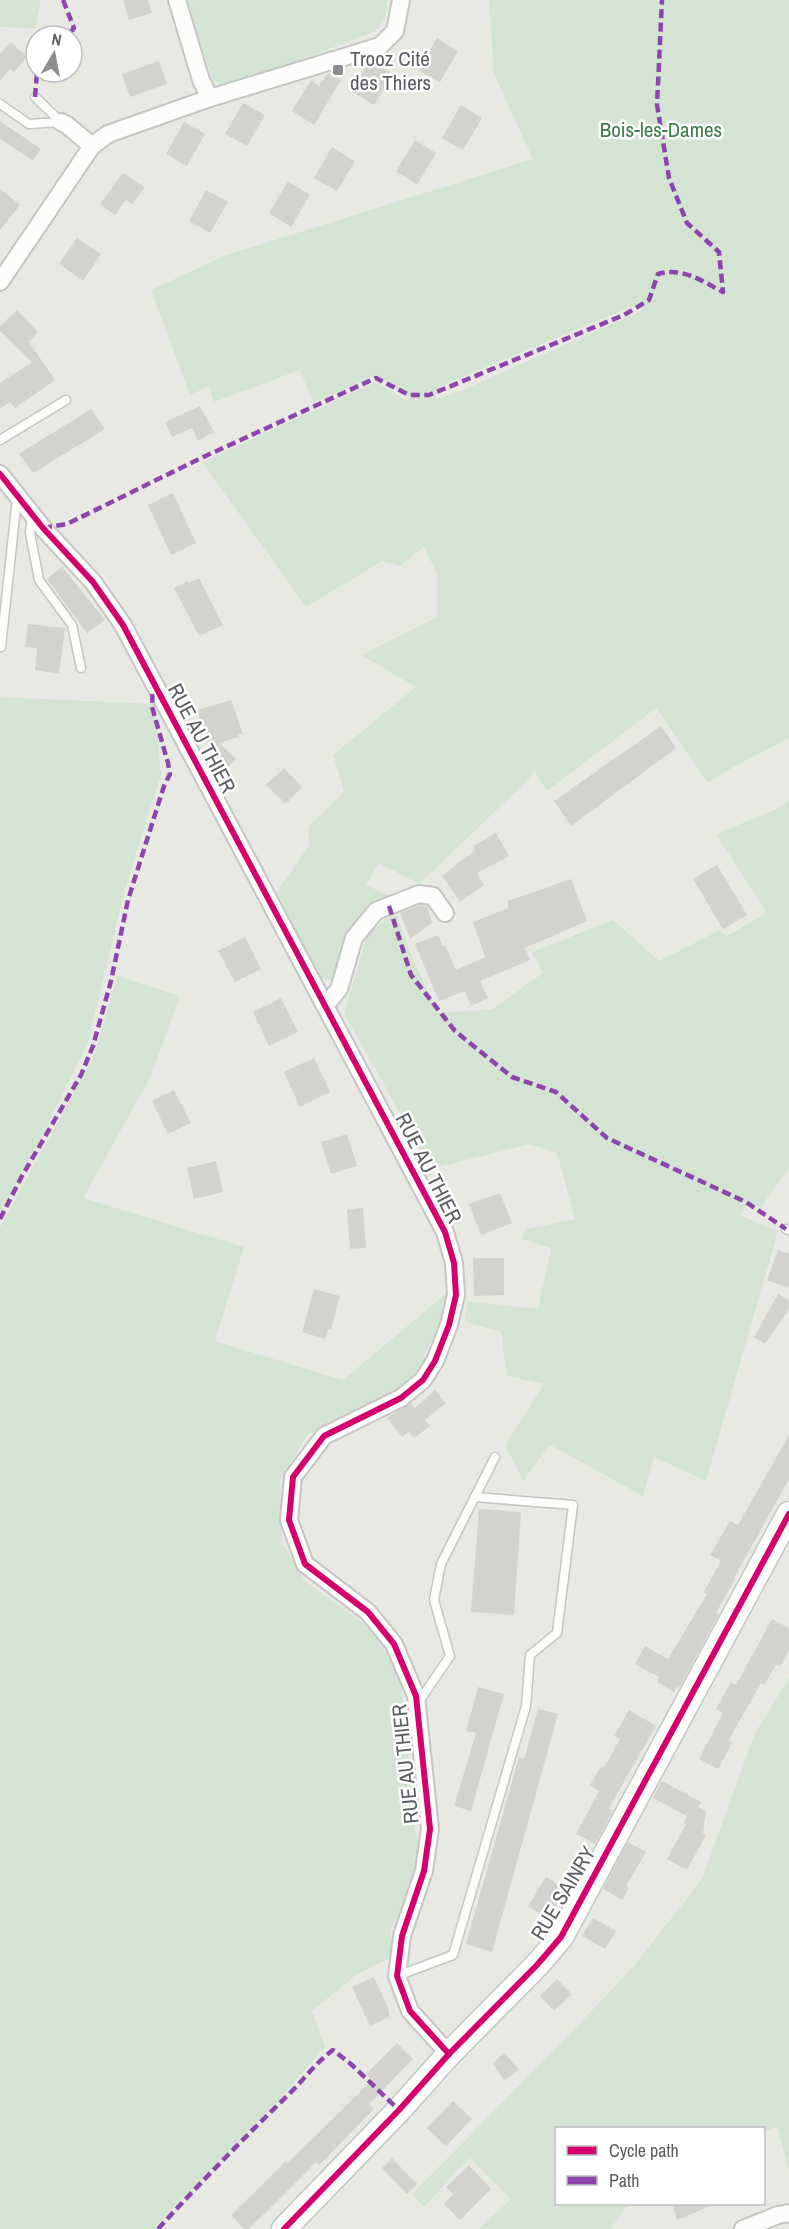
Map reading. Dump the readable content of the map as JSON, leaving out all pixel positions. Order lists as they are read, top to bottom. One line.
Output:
{"streets":{"street":["RUE AU THIER","RUE SAINRY"]},"crossings":[["RUE AU THIER","RUE SAINRY"]],"parks":["Bois-les-Dames"],"places":{"transit":["Trooz Cité des Thiers"]},"legend":["Cycle path","Path"],"north":"top"}
